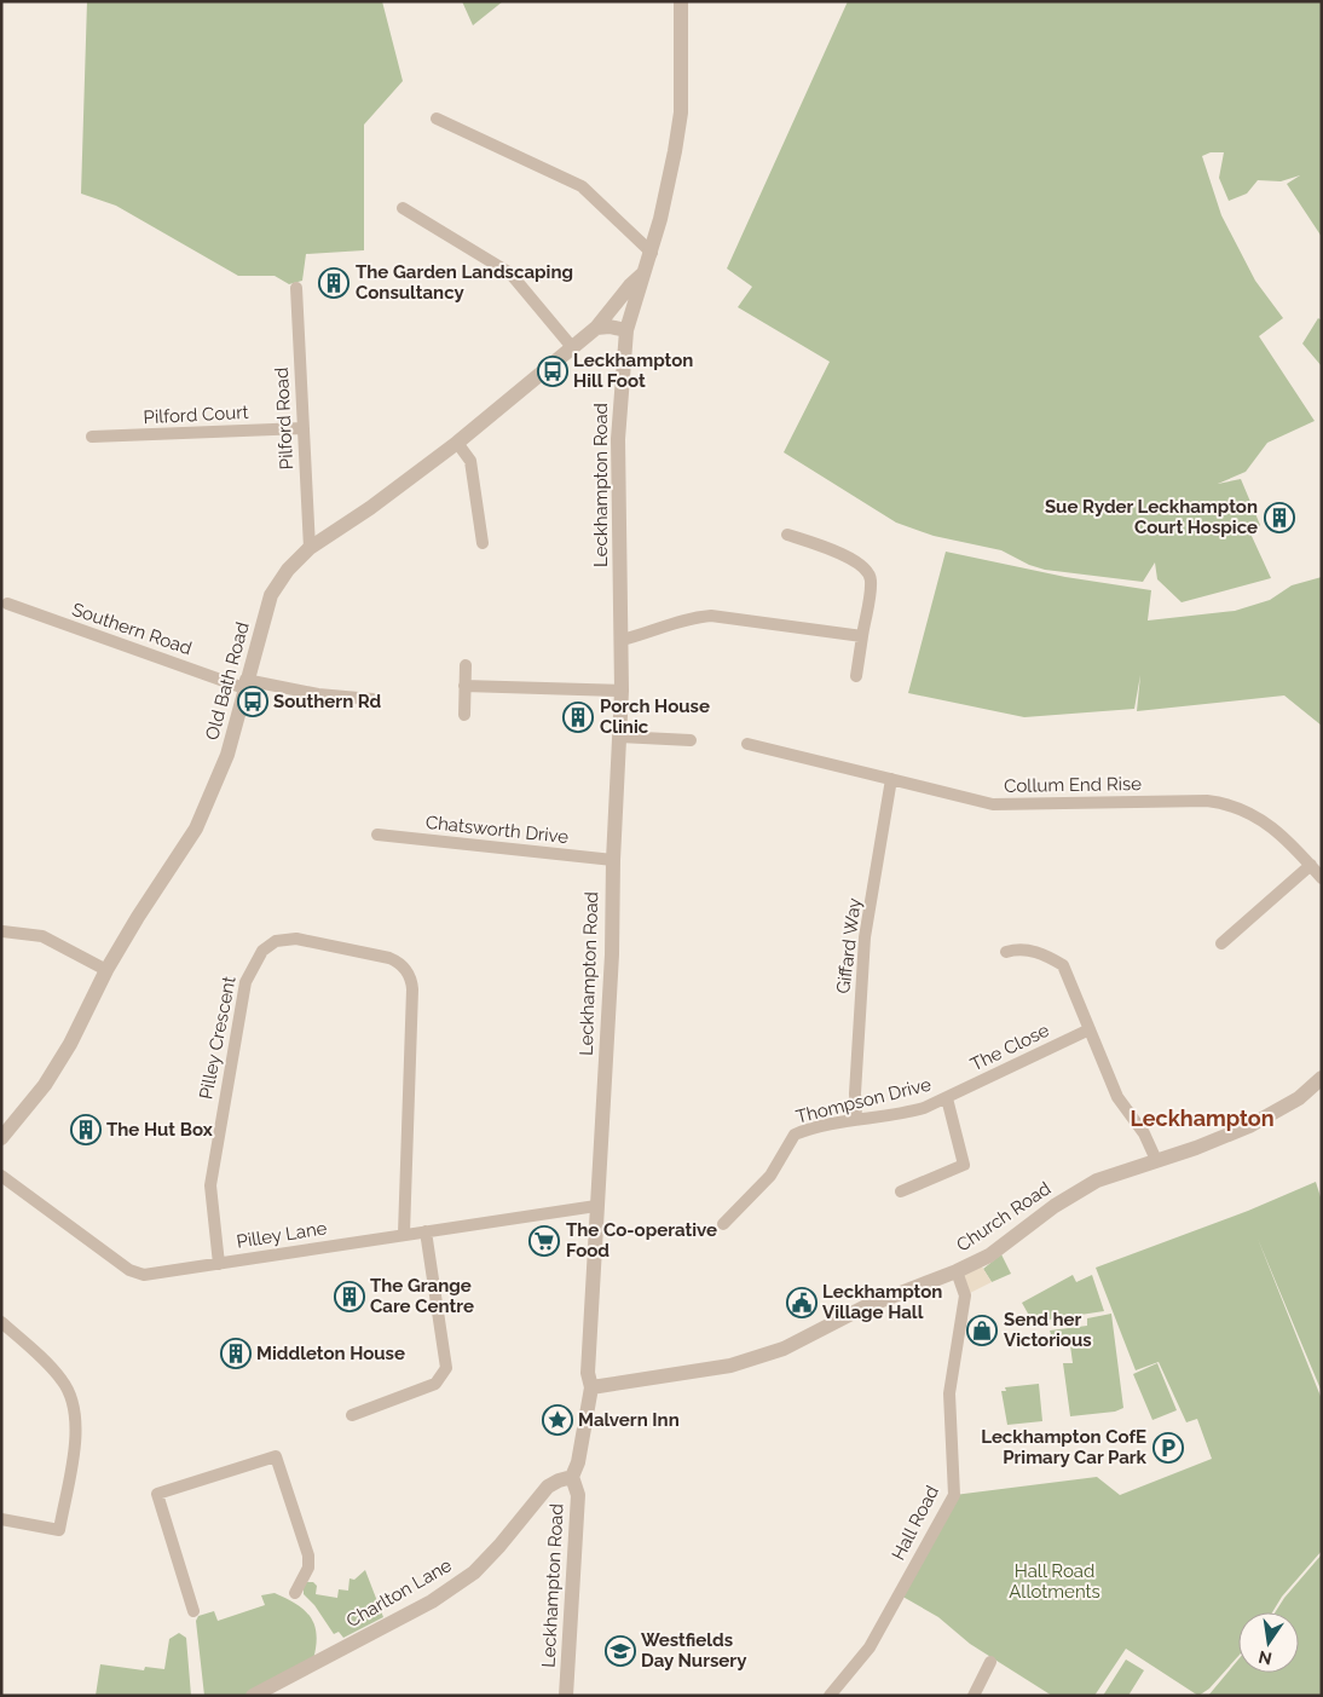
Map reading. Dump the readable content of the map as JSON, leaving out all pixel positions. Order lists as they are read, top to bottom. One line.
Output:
{"streets":{"street":["Pilford Court","Pilford Road","Leckhampton Road","Southern Road","Old Bath Road","Collum End Rise","Chatsworth Drive","Giffard Way","Pilley Crescent","The Close","Thompson Drive","Church Road","Pilley Lane","Hall Road","Charlton Lane"]},"crossings":[["Pilford Court","Pilford Road"],["Pilford Road","Old Bath Road"],["Leckhampton Road","Old Bath Road"],["Leckhampton Road","Chatsworth Drive"],["Leckhampton Road","Church Road"],["Leckhampton Road","Pilley Lane"],["Leckhampton Road","Charlton Lane"],["Southern Road","Old Bath Road"],["Collum End Rise","Giffard Way"],["Giffard Way","Thompson Drive"],["Pilley Crescent","Pilley Lane"],["The Close","Thompson Drive"],["Church Road","Hall Road"]],"districts":["Leckhampton"],"parks":["Hall Road Allotments"],"places":{"building":["The Garden Landscaping Consultancy","Sue Ryder Leckhampton Court Hospice","Porch House Clinic","The Hut Box","The Grange Care Centre","Middleton House"],"bus stop":["Leckhampton Hill Foot","Southern Rd"],"supermarket":["The Co-operative Food"],"public building":["Leckhampton Village Hall"],"shop":["Send her Victorious"],"place":["Malvern Inn"],"parking":["Leckhampton CofE Primary Car Park"],"school or university":["Westfields Day Nursery"]},"north":"bottom"}
